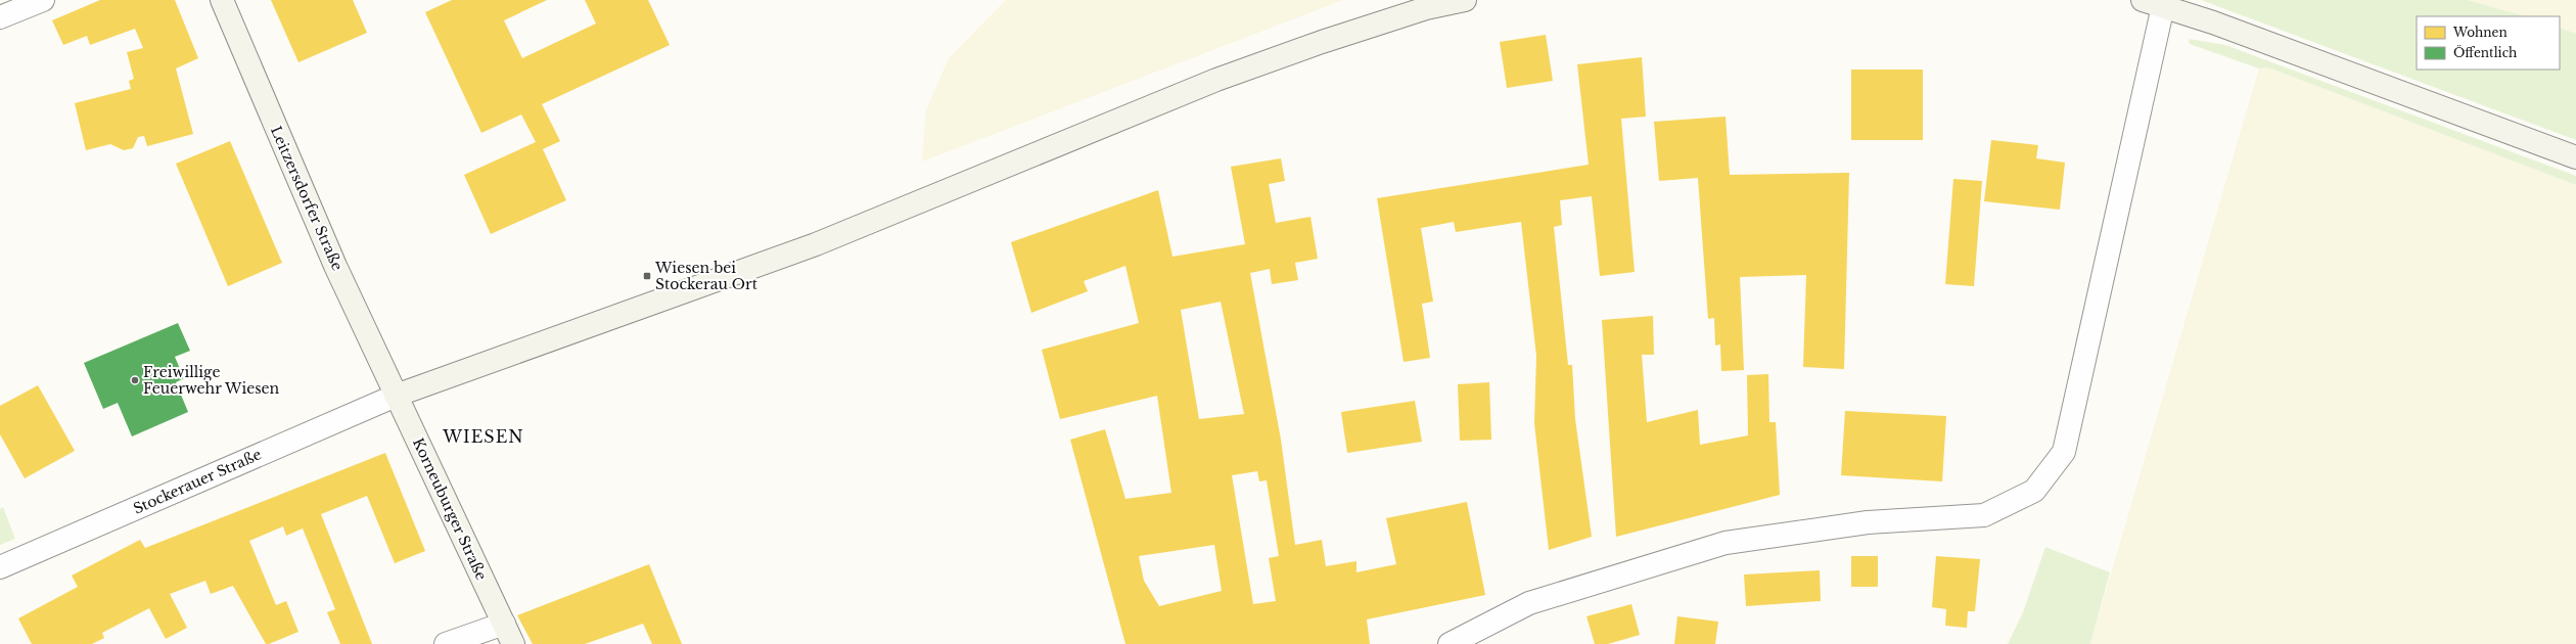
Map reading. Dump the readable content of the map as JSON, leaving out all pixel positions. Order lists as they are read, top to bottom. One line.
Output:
{"streets":{"main road":["Leitzersdorfer Straße","Korneuburger Straße"],"street":["Stockerauer Straße"]},"crossings":[["Leitzersdorfer Straße","Stockerauer Straße"],["Leitzersdorfer Straße","Korneuburger Straße"],["Stockerauer Straße","Korneuburger Straße"]],"districts":["WIESEN"],"places":{"transit":["Wiesen bei Stockerau Ort"],"other":["Freiwillige Feuerwehr Wiesen"]},"legend":["Wohnen","Öffentlich"]}
